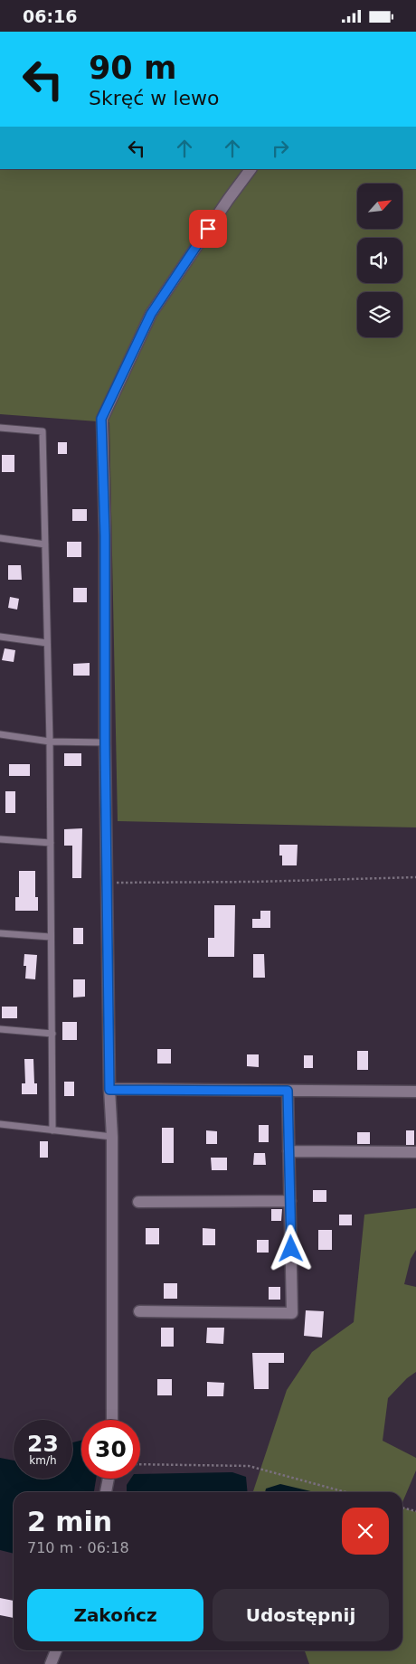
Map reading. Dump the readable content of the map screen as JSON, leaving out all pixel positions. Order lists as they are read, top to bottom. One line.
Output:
{"north":"top right","page":{"status":"06:16","turn":["90 m","Skręć w lewo"],"speed":"23 km/h","limit":"30","heading":["2 min","710 m · 06:18"],"buttons":["Zakończ","Udostępnij"]}}
